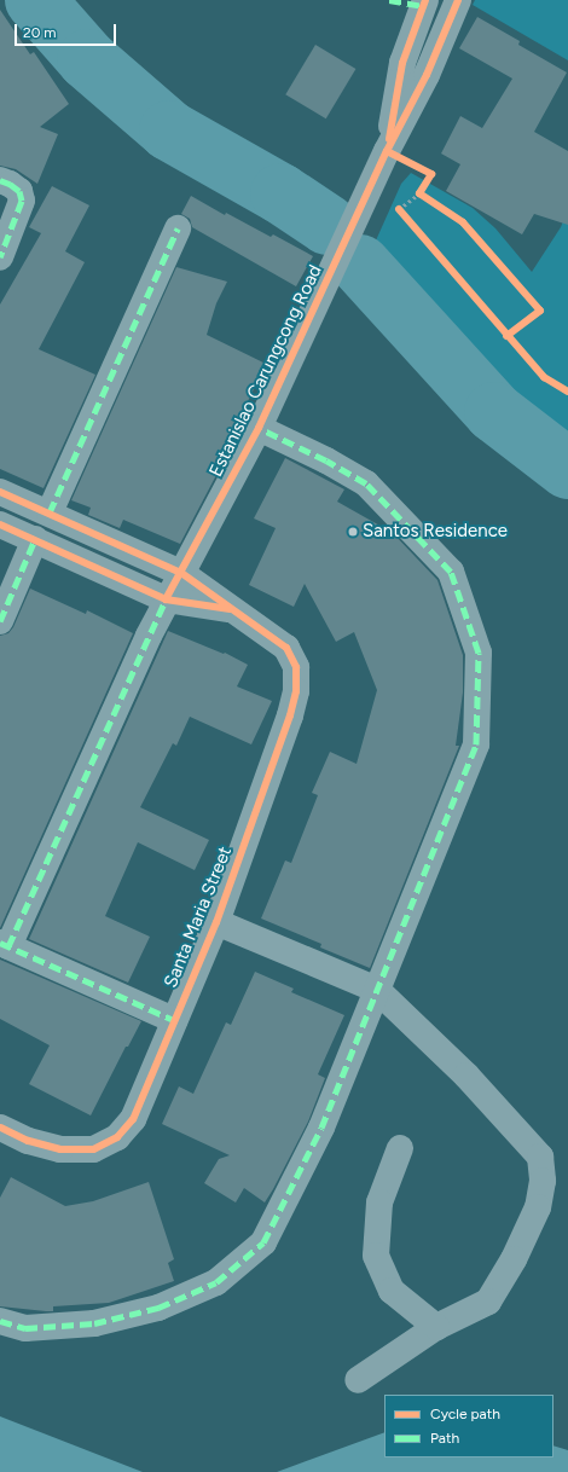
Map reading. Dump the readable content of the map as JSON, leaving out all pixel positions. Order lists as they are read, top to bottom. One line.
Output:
{"streets":{"street":["Estanislao Carungcong Road","Santa Maria Street"]},"crossings":[["Estanislao Carungcong Road","Santa Maria Street"]],"places":["Santos Residence"],"legend":["Cycle path","Path"],"scale_bar":"20 m"}
